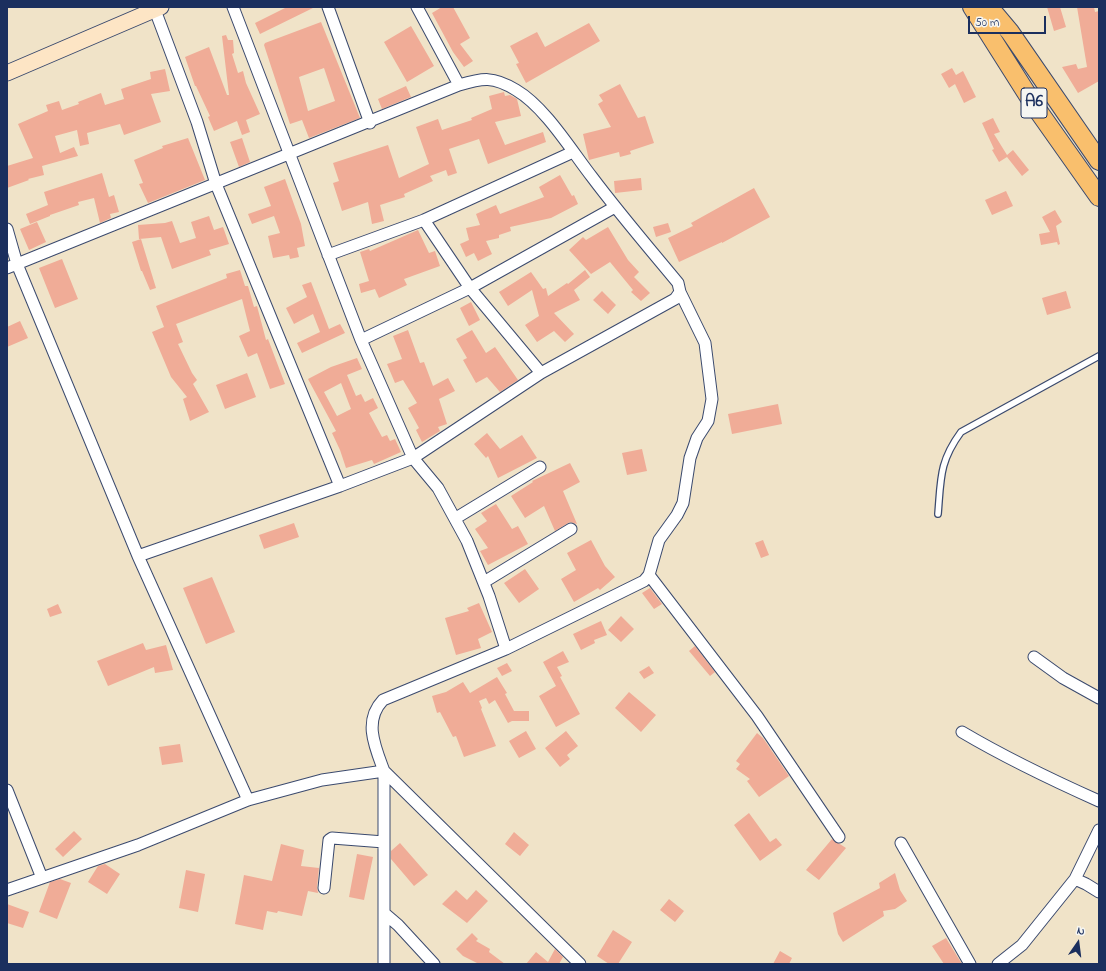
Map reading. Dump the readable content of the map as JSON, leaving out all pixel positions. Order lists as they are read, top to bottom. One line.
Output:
{"streets":{"highway":["A6"]},"scale_bar":"50 m","north":"top"}
